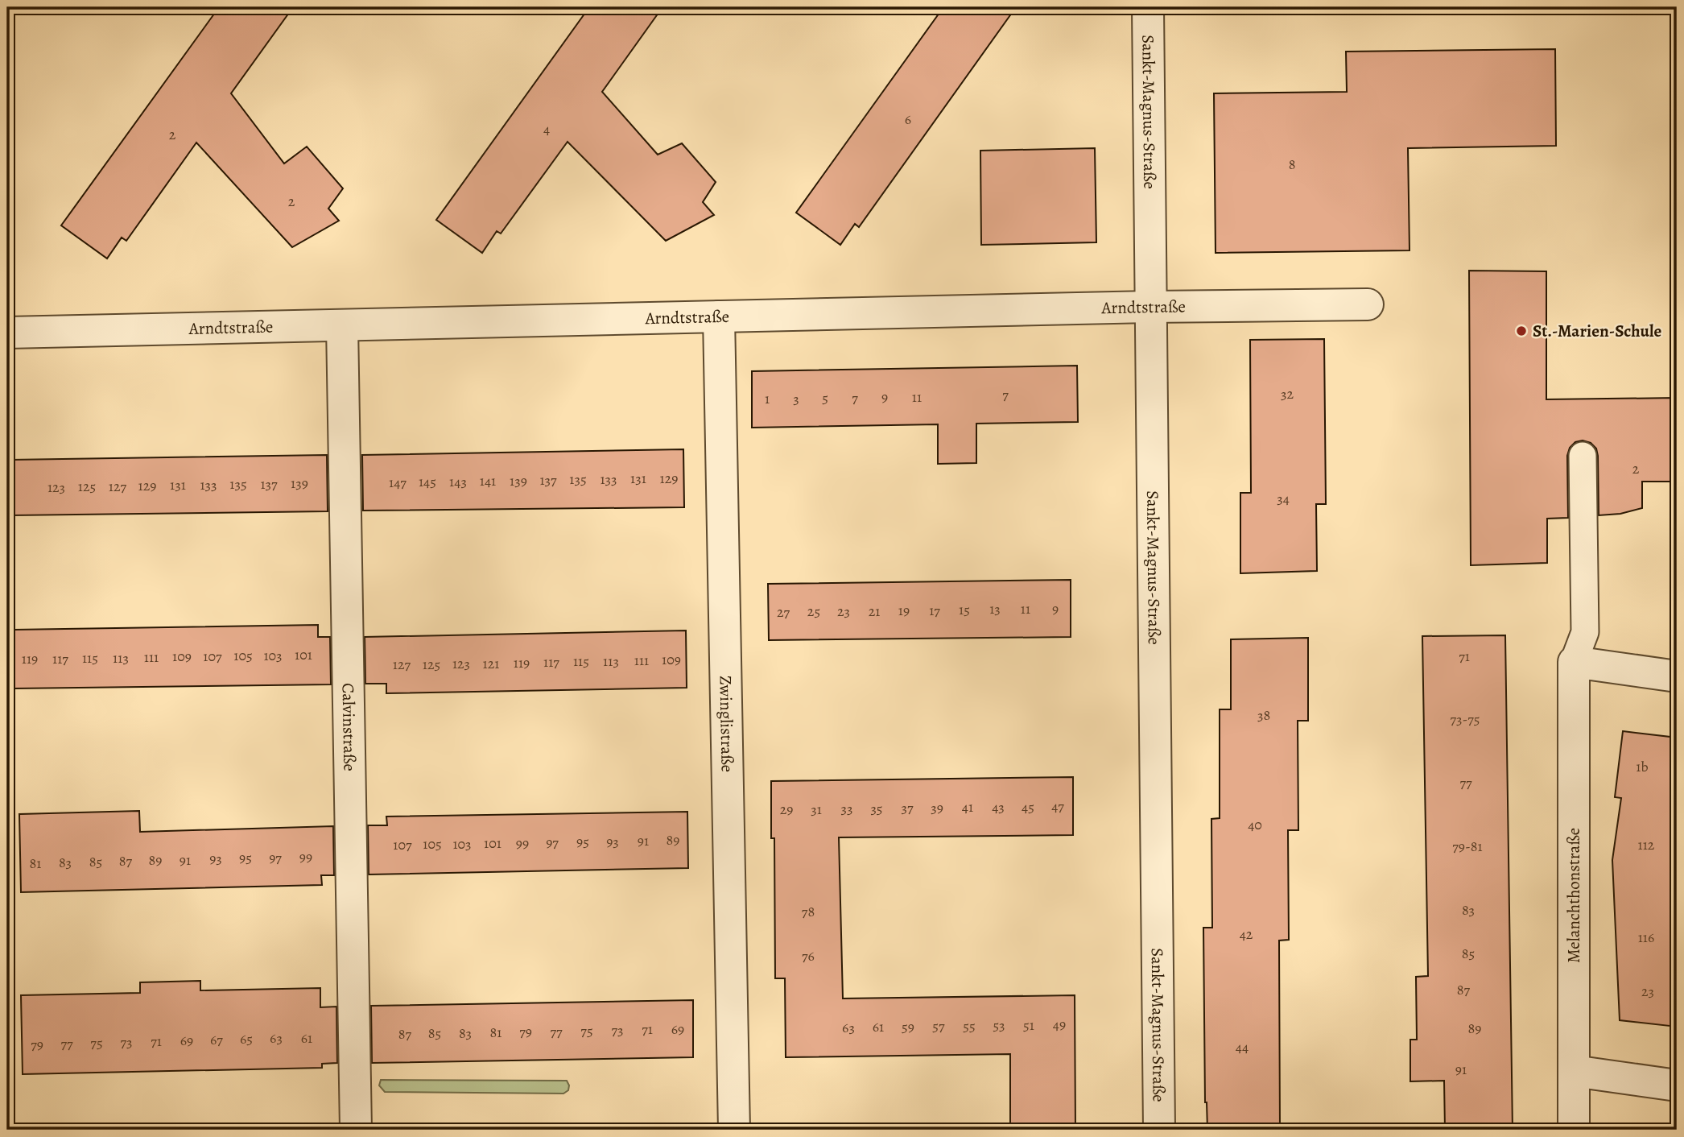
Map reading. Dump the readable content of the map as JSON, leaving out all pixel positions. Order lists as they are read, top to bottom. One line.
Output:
{"streets":{"street":["Sankt-Magnus-Straße","Arndtstraße","Zwinglistraße","Calvinstraße","Melanchthonstraße"]},"crossings":[["Sankt-Magnus-Straße","Arndtstraße"],["Arndtstraße","Zwinglistraße"],["Arndtstraße","Calvinstraße"]],"places":["St.-Marien-Schule"],"house_numbers":["6","4","2","8","2","32","7","9","11","5","7","1","3","2","131","129","135","133","137","141","139","145","143","147","139","135","137","131","133","129","125","127","123","34","13","11","9","15","19","17","25","23","21","27","101","105","103","109","107","71","111","115","113","119","117","109","111","115","113","117","119","123","121","127","125","38","73-75","1b","77","47","41","43","45","37","39","33","35","29","31","40","89","91","95","93","97","101","99","105","103","107","112","79-81","99","95","97","93","89","91","87","85","83","81","83","78","42","116","85","76","87","23","49","53","51","57","55","61","59","63","89","71","69","73","75","79","77","81","85","83","87","63","61","65","67","69","71","73","75","77","79","44","91"]}
